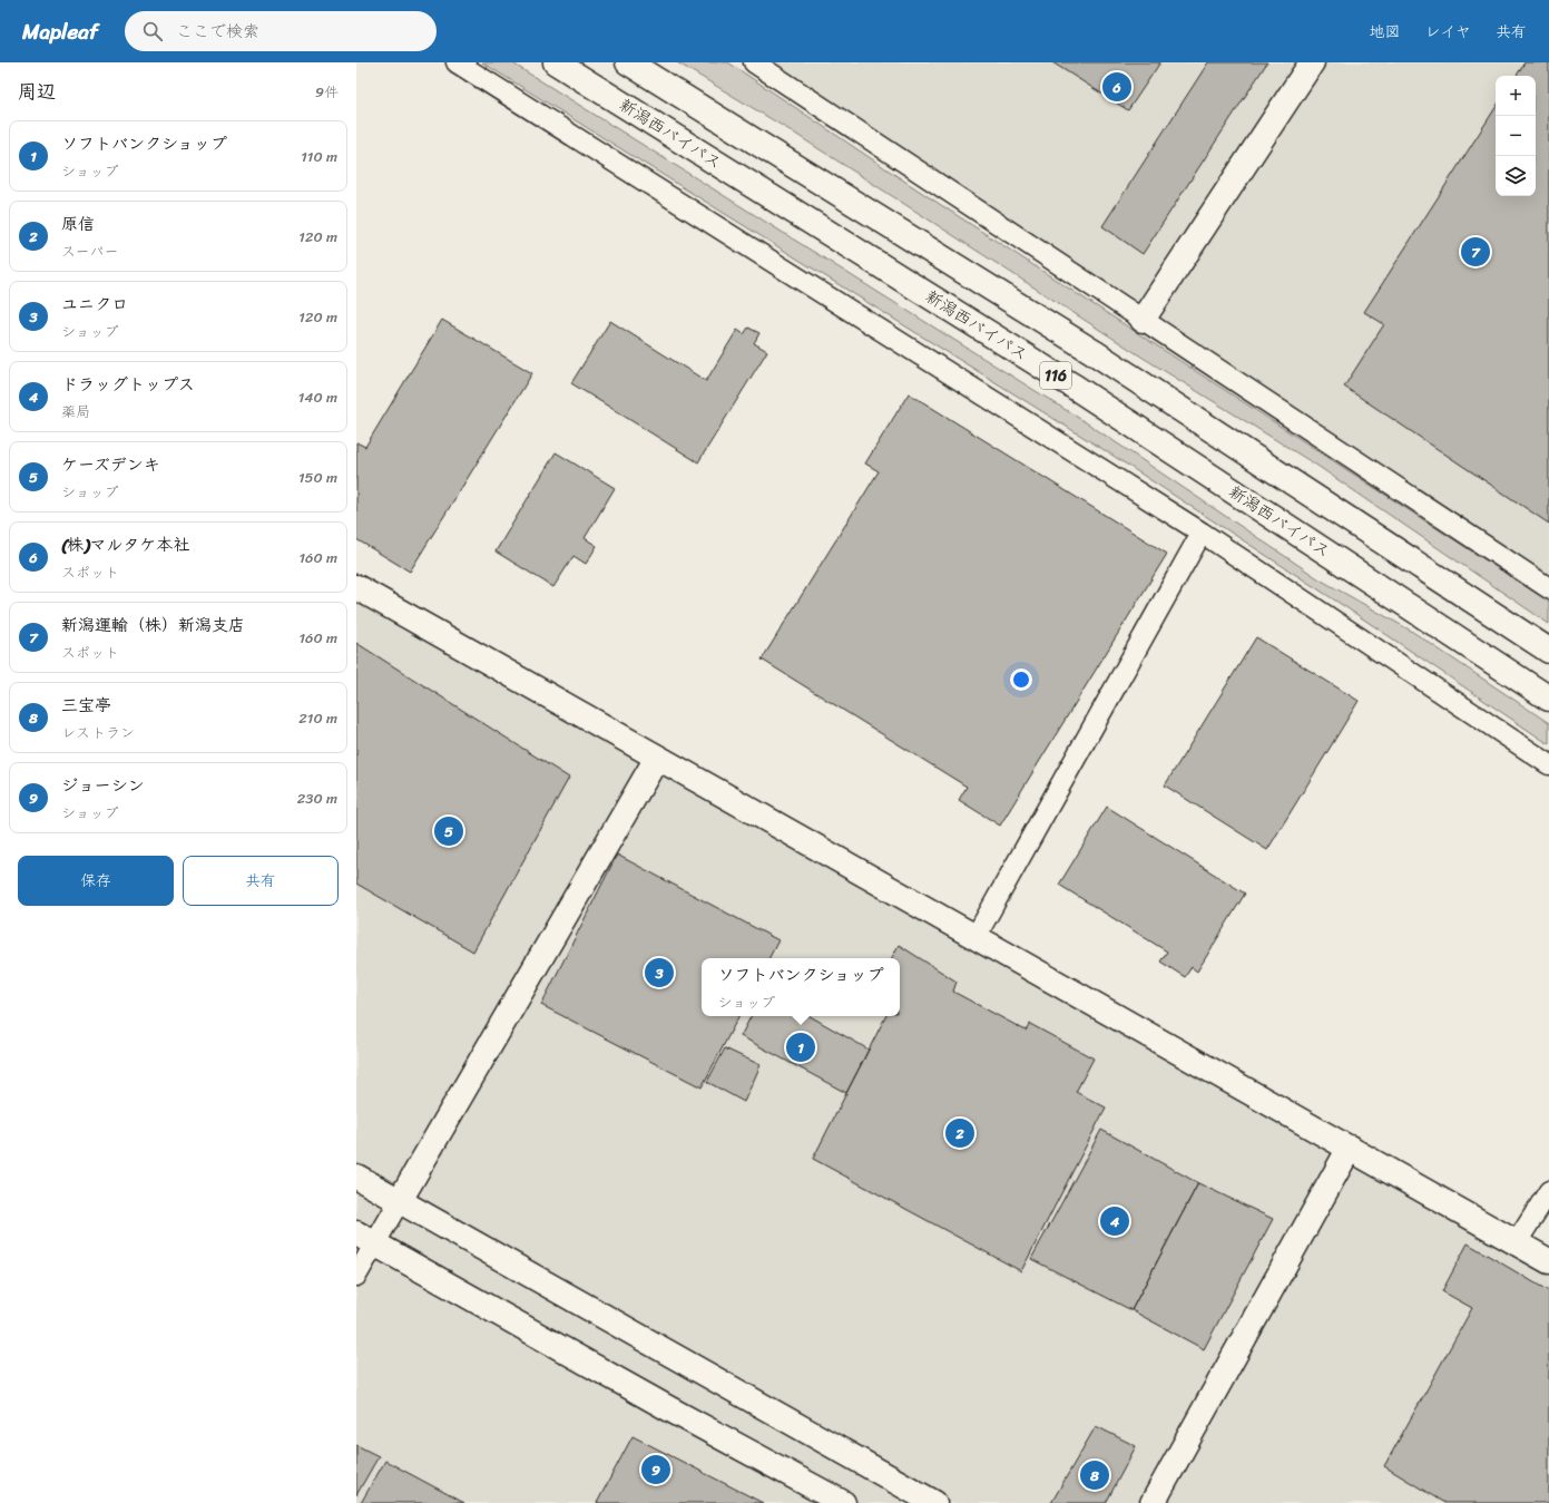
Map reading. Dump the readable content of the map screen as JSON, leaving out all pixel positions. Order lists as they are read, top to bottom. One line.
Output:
{"streets":{"main road":["新潟西バイパス","116"]},"page":{"header":"Mapleaf","search":"ここで検索","nav":["地図","レイヤ","共有"],"heading":["周辺","9件"],"pins":["6","7","5","3","1","2","4","9","8"],"map_buttons":["+","−"],"list":[{"mark":"1","name":"ソフトバンクショップ","note":"ショップ","value":"110 m"},{"mark":"2","name":"原信","note":"スーパー","value":"120 m"},{"mark":"3","name":"ユニクロ","note":"ショップ","value":"120 m"},{"mark":"4","name":"ドラッグトップス","note":"薬局","value":"140 m"},{"mark":"5","name":"ケーズデンキ","note":"ショップ","value":"150 m"},{"mark":"6","name":"(株)マルタケ本社","note":"スポット","value":"160 m"},{"mark":"7","name":"新潟運輸（株）新潟支店","note":"スポット","value":"160 m"},{"mark":"8","name":"三宝亭","note":"レストラン","value":"210 m"},{"mark":"9","name":"ジョーシン","note":"ショップ","value":"230 m"}],"buttons":["保存","共有"],"popup":["ソフトバンクショップ","ショップ"]}}
